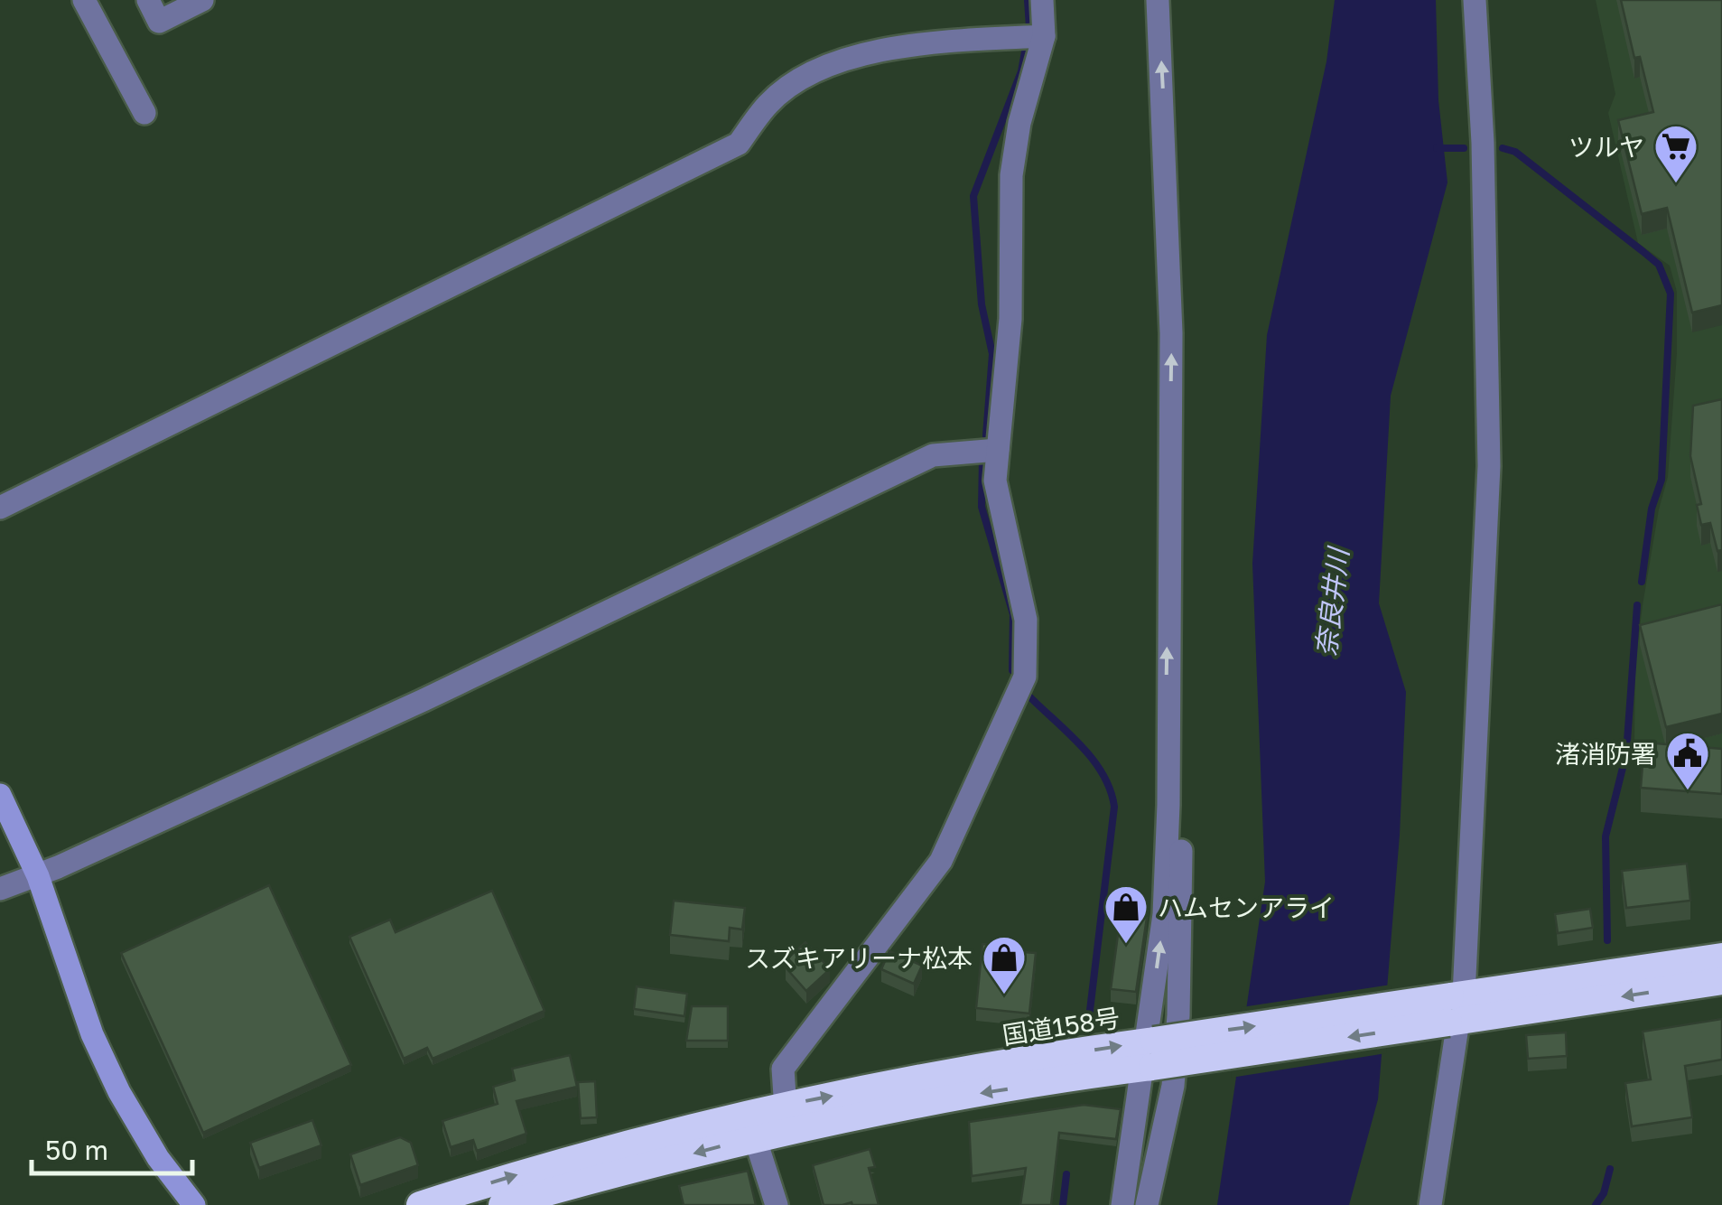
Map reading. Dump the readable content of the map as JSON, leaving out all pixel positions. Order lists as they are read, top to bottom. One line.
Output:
{"streets":{"highway":["国道158号"]},"water":["奈良井川"],"places":{"supermarket":["ツルヤ"],"public building":["渚消防署"],"shop":["ハムセンアライ","スズキアリーナ松本"]},"scale_bar":"50 m"}
